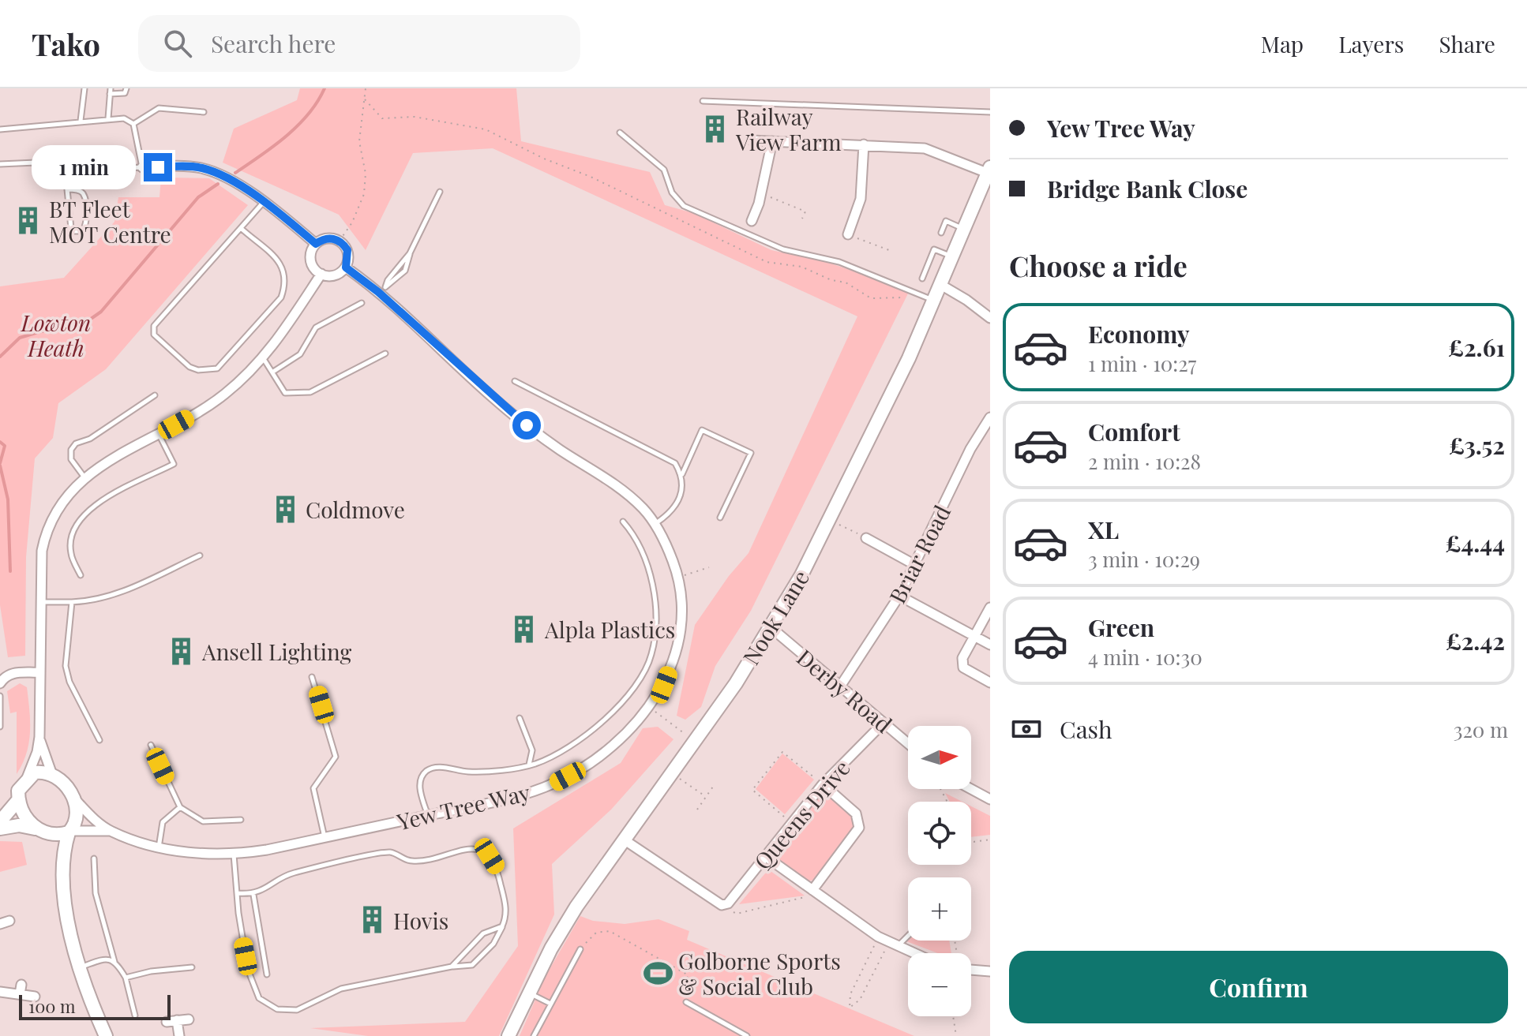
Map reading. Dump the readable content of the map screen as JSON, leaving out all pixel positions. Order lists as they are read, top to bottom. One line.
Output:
{"streets":{"street":["Briar Road","Nook Lane","Derby Road","Yew Tree Way","Queens Drive"]},"crossings":[["Briar Road","Derby Road"],["Nook Lane","Derby Road"],["Derby Road","Queens Drive"]],"parks":["Lowton Heath"],"places":{"building":["Railway View Farm","BT Fleet MOT Centre","Coldmove","Alpla Plastics","Ansell Lighting","Hovis"],"sports":["Golborne Sports & Social Club"]},"scale_bar":"100 m","north":"right","page":{"header":"Tako","search":"Search here","nav":["Map","Layers","Share"],"banner":["Yew Tree Way","Bridge Bank Close"],"bubble":"1 min","heading":"Choose a ride","list":[{"name":"Economy","note":"1 min · 10:27","value":"£2.61"},{"name":"Comfort","note":"2 min · 10:28","value":"£3.52"},{"name":"XL","note":"3 min · 10:29","value":"£4.44"},{"name":"Green","note":"4 min · 10:30","value":"£2.42"}],"pay":["Cash","320 m"],"map_buttons":["+","−"],"buttons":"Confirm","scale":"100 m"}}
